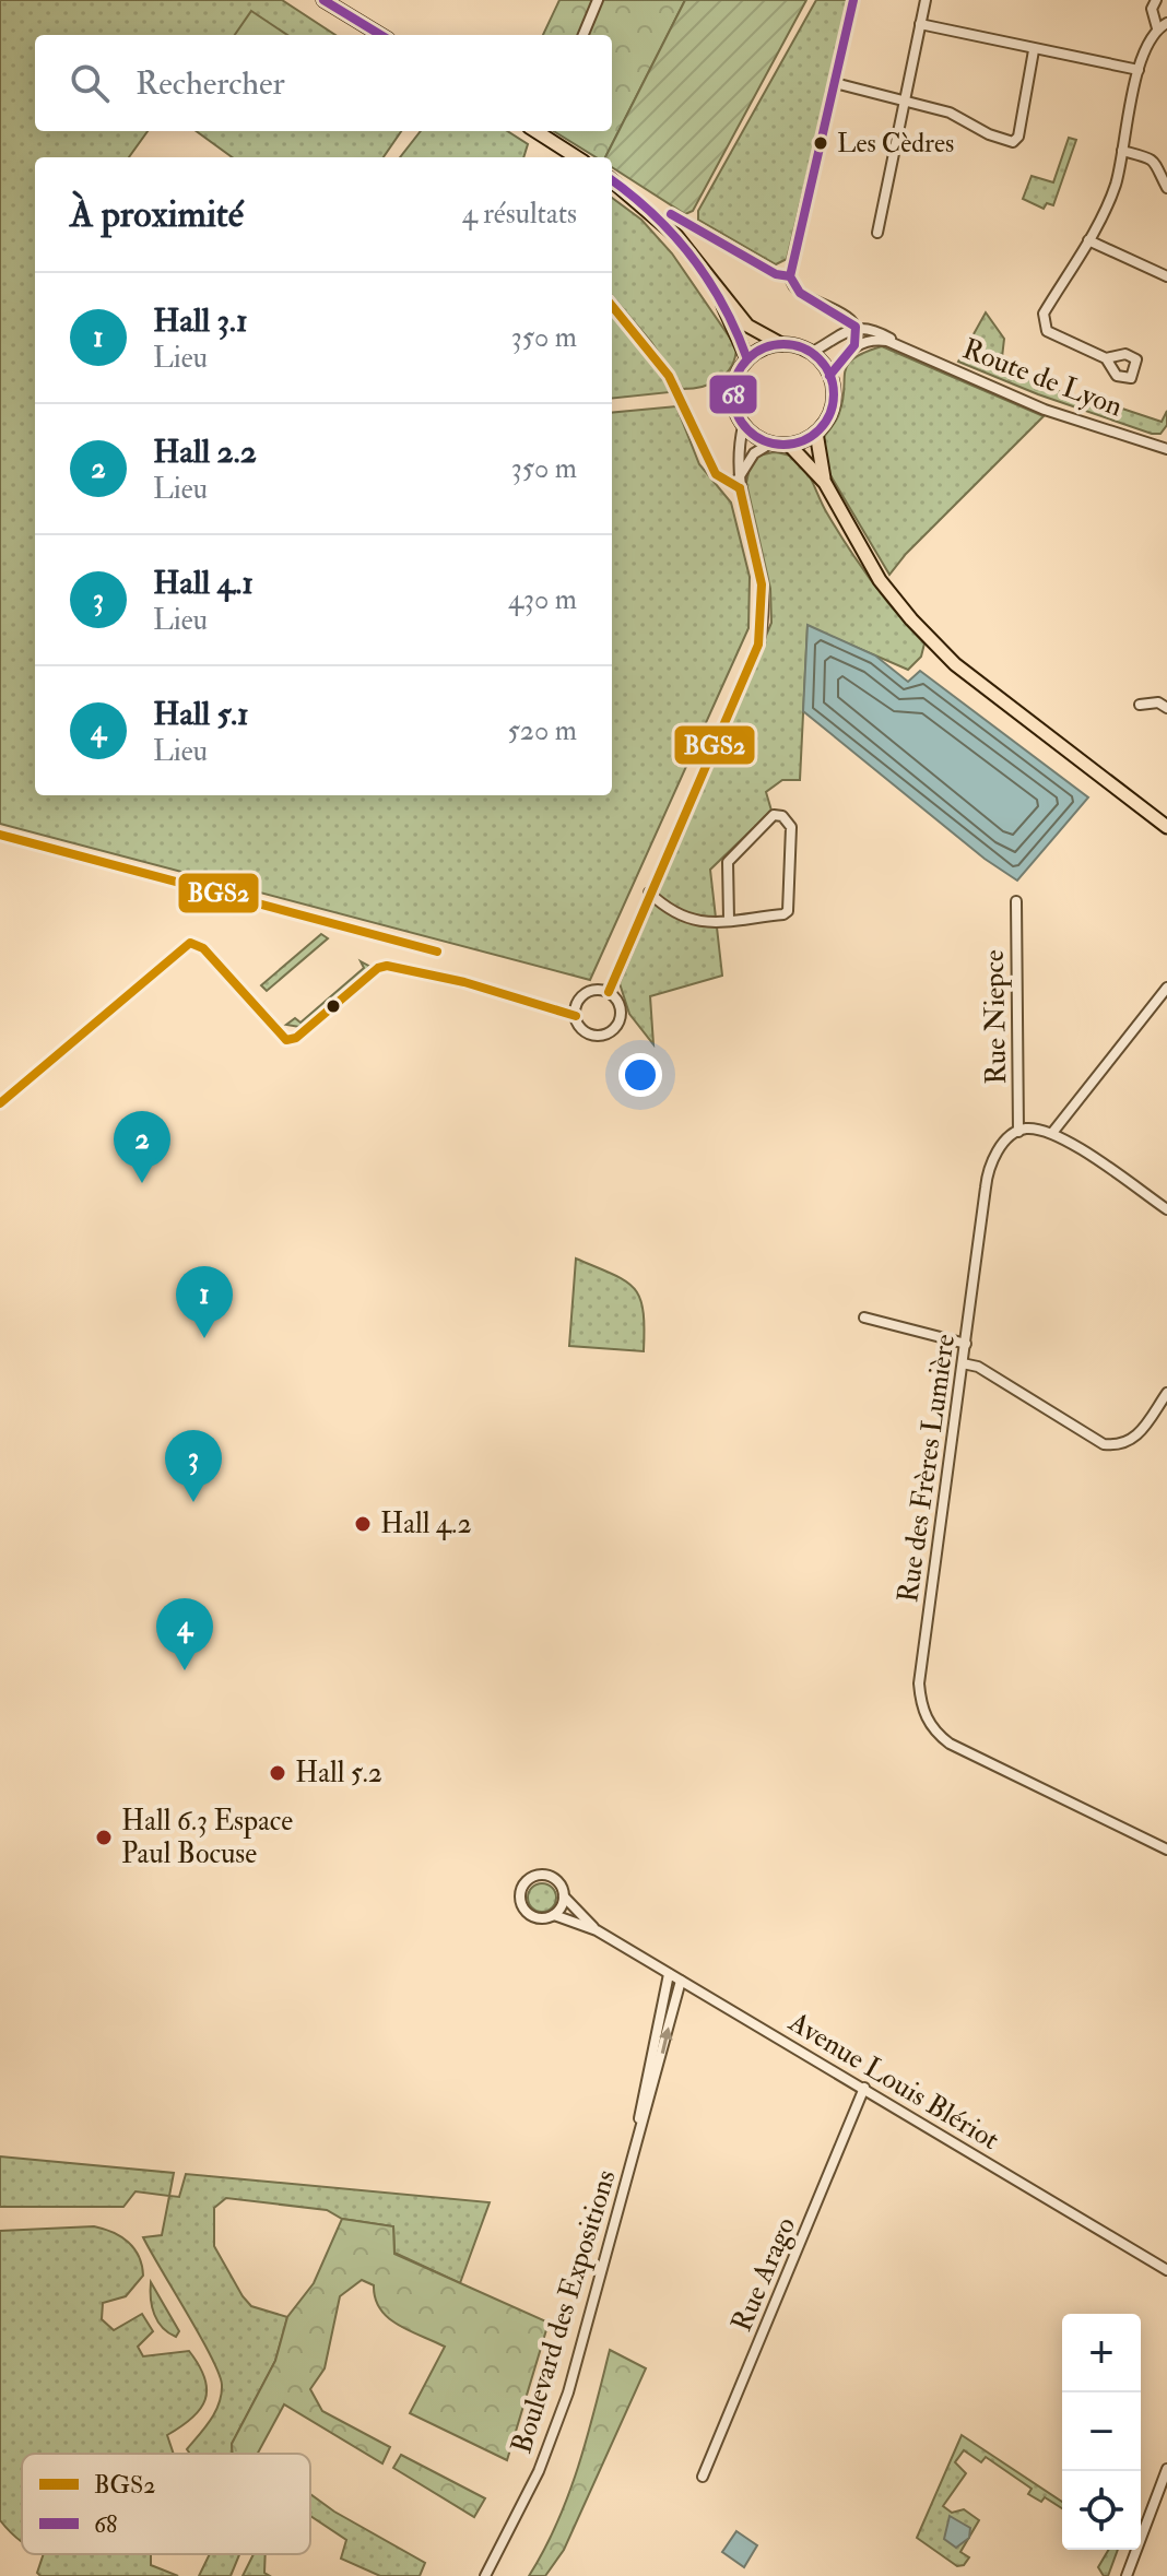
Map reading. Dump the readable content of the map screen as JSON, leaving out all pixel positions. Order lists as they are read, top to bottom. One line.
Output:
{"streets":{"street":["Route de Lyon","Rue Niepce","Rue des Frères Lumière","Avenue Louis Blériot","Rue Arago","Boulevard des Expositions"]},"crossings":[["Rue Niepce","Rue des Frères Lumière"],["Avenue Louis Blériot","Rue Arago"],["Avenue Louis Blériot","Boulevard des Expositions"]],"places":["Les Cèdres","Hall 4.2","Hall 5.2","Hall 6.3 Espace Paul Bocuse"],"lines":["transit line 68","transit line BGS2"],"legend":["BGS2","68"],"page":{"search":"Rechercher","heading":["À proximité","4 résultats"],"list":[{"mark":"1","name":"Hall 3.1","note":"Lieu","value":"350 m"},{"mark":"2","name":"Hall 2.2","note":"Lieu","value":"350 m"},{"mark":"3","name":"Hall 4.1","note":"Lieu","value":"430 m"},{"mark":"4","name":"Hall 5.1","note":"Lieu","value":"520 m"}],"pins":["2","1","3","4"],"map_buttons":["+","−"]}}
